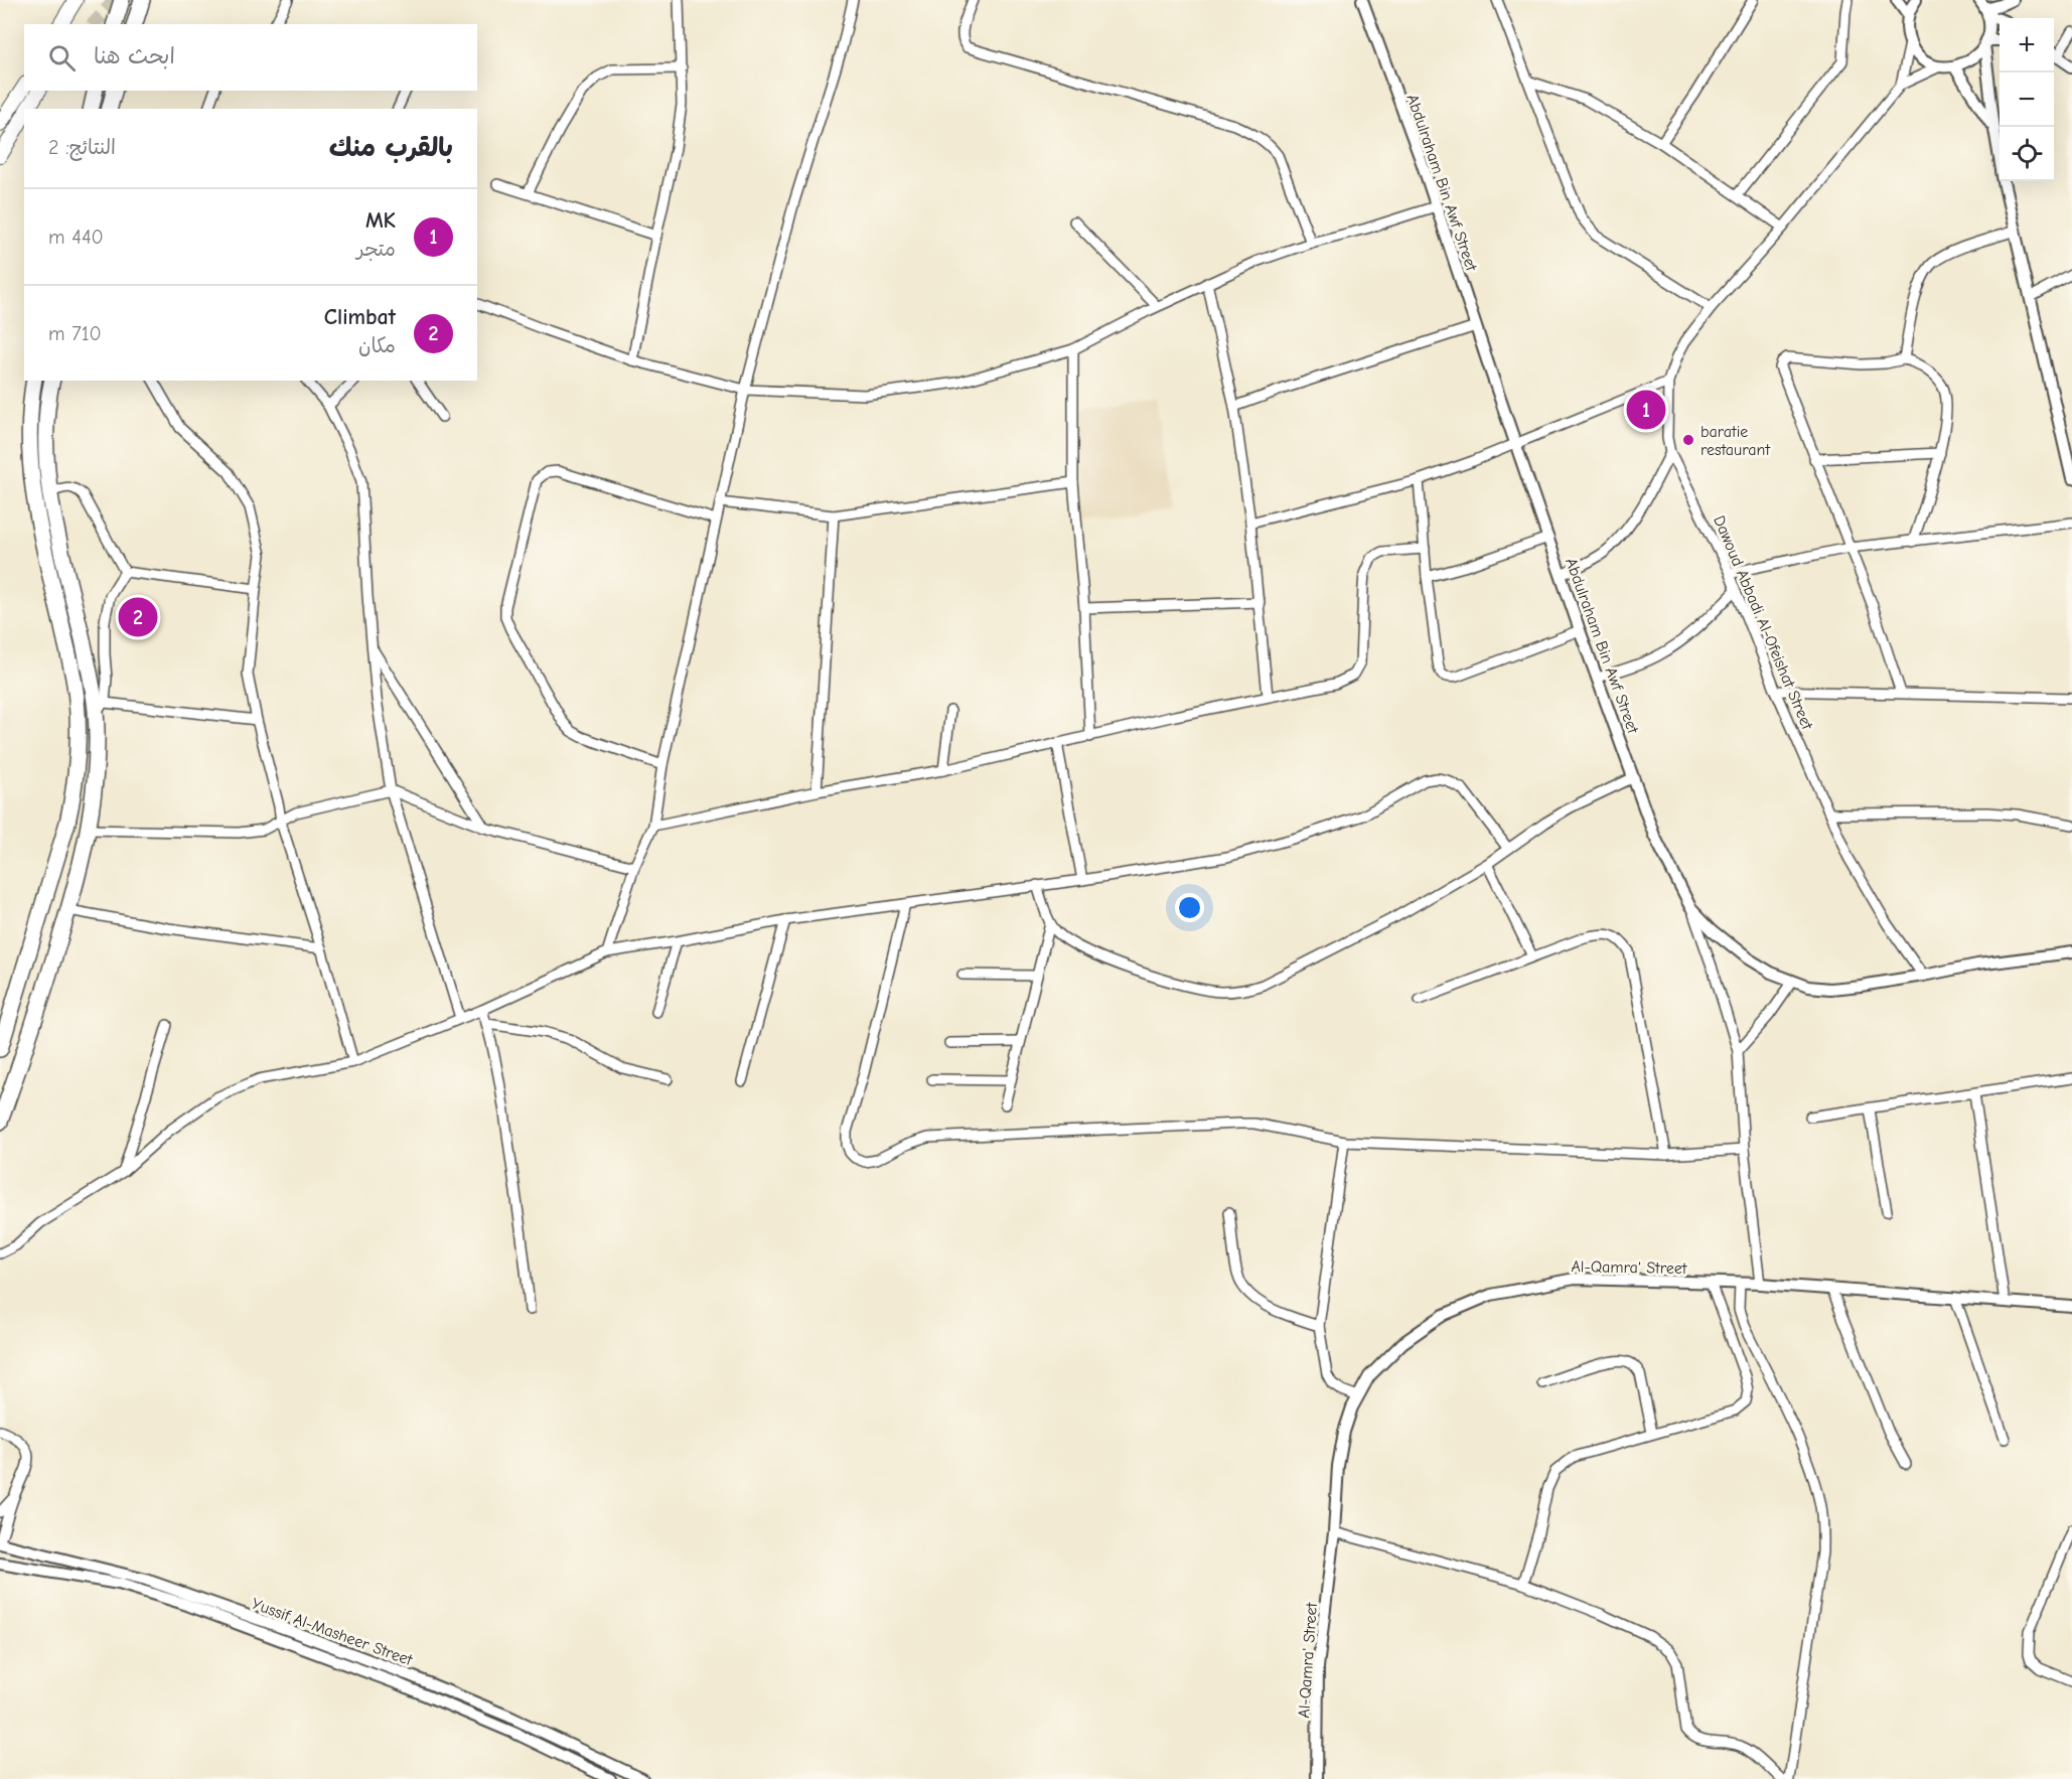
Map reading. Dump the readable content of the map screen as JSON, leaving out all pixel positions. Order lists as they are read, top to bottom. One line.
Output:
{"streets":{"street":["Abdulraham Bin Awf Street","Dawoud Abbadi Al-Ofeishat Street","Al-Qamra' Street","Yussif Al-Masheer Street"]},"crossings":[["Abdulraham Bin Awf Street","Dawoud Abbadi Al-Ofeishat Street"]],"places":["baratie restaurant"],"page":{"map_buttons":["+","−"],"search":"ابحث هنا","heading":["بالقرب منك","النتائج: 2"],"list":[{"mark":"1","name":"MK","note":"متجر","value":"440 m"},{"mark":"2","name":"Climbat","note":"مكان","value":"710 m"}],"pins":["1","2"]}}
